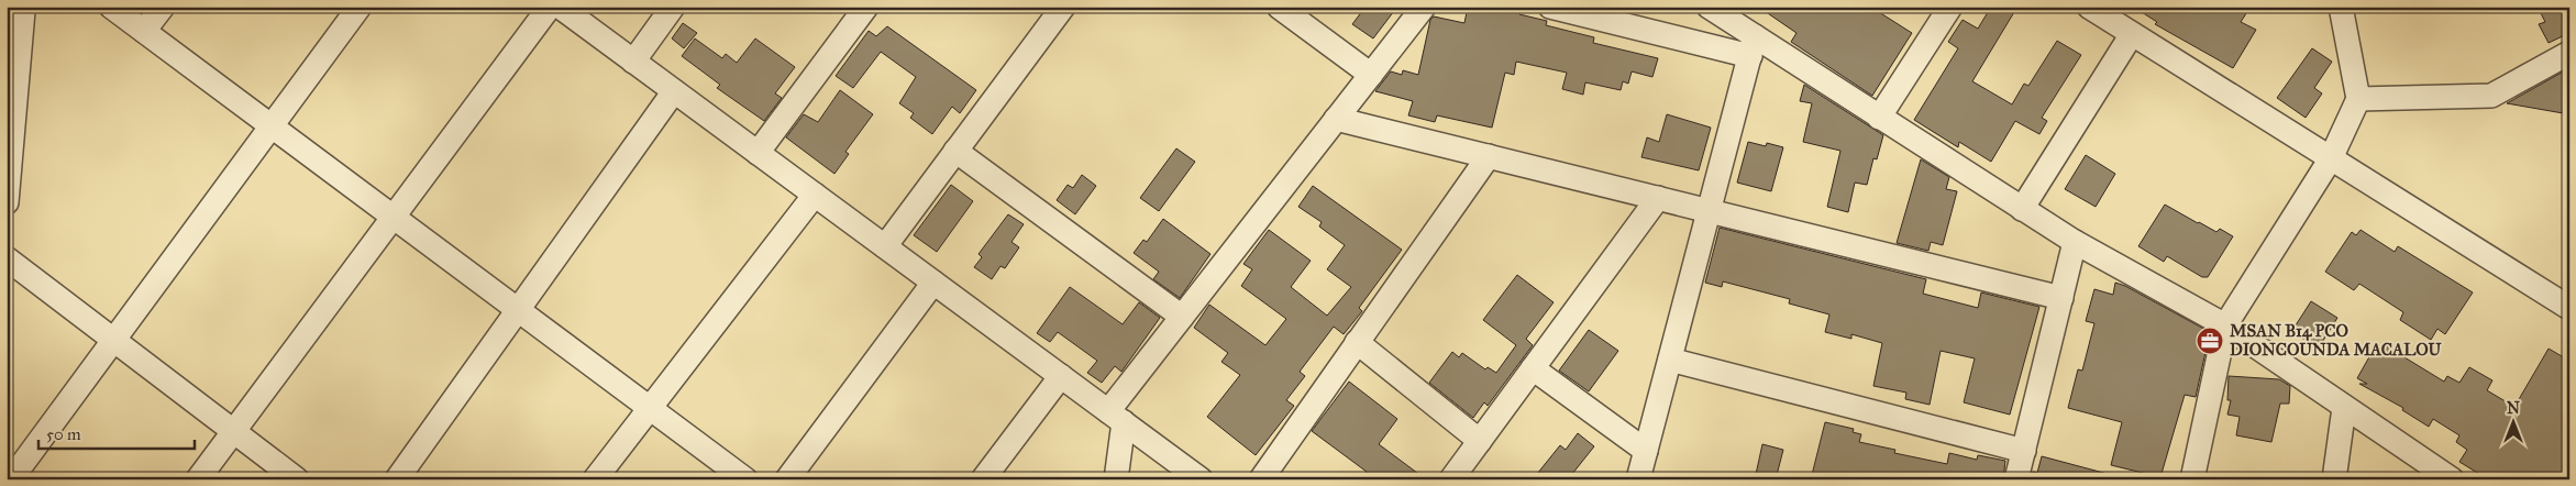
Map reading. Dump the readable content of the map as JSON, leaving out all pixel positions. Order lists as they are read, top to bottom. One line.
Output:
{"places":{"office":["MSAN B14 PCO DIONCOUNDA MACALOU"]},"scale_bar":"50 m","north":"top"}
